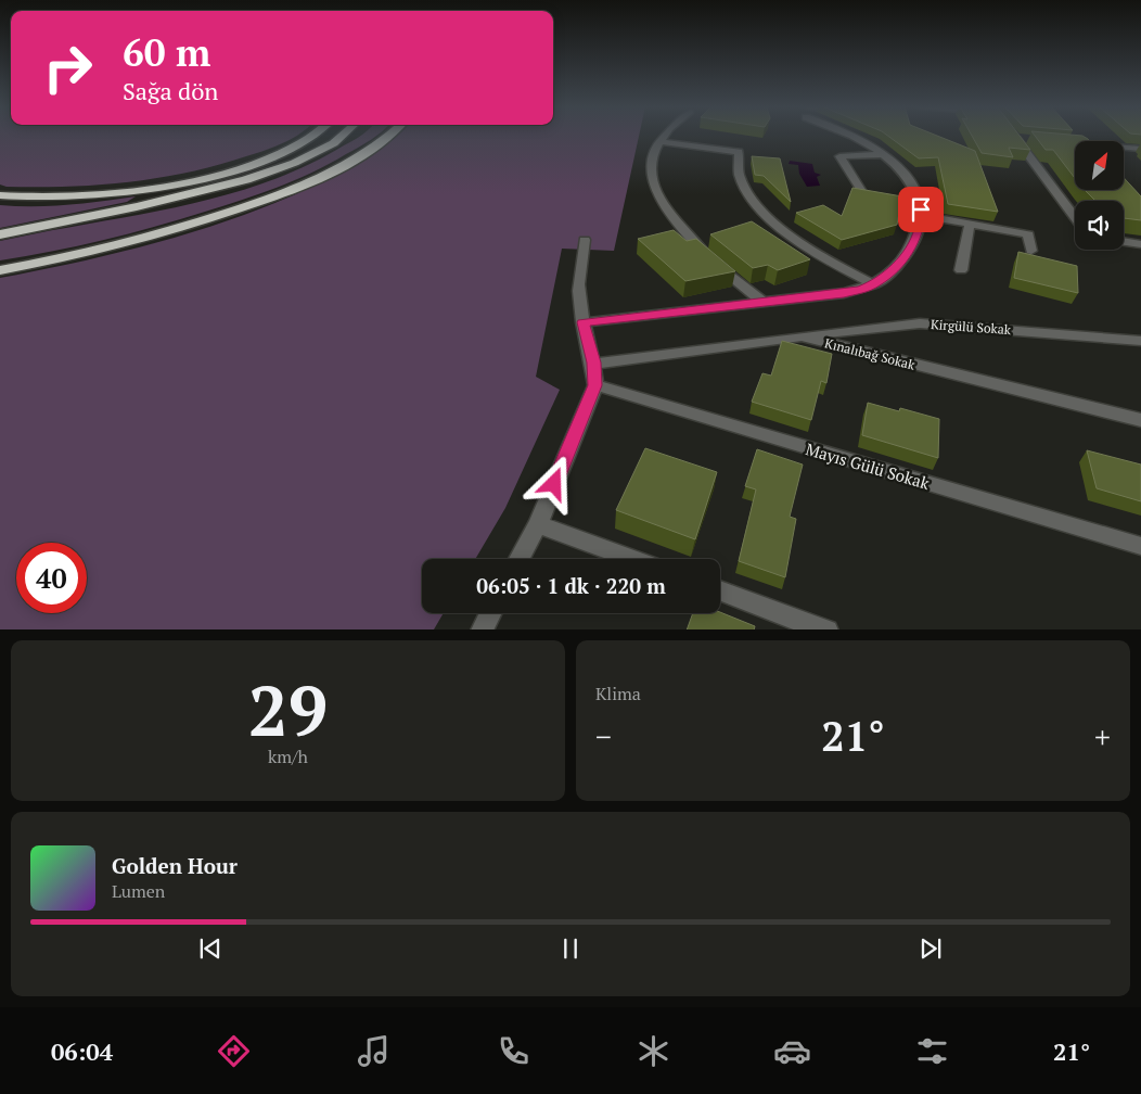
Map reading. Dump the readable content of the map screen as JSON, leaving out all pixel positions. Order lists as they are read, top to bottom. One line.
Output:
{"streets":{"street":["Kirgülü Sokak","Kınalıbağ Sokak","Mayıs Gülü Sokak"]},"crossings":[["Kirgülü Sokak","Kınalıbağ Sokak"]],"north":"top right","page":{"turn":["60 m","Sağa dön"],"limit":"40","trip":"06:05 · 1 dk · 220 m","tile":[["29","km/h"],"Klima"],"heat":["−","21°","+"],"song":["Golden Hour","Lumen"],"tabs":["06:04","21°"]}}
